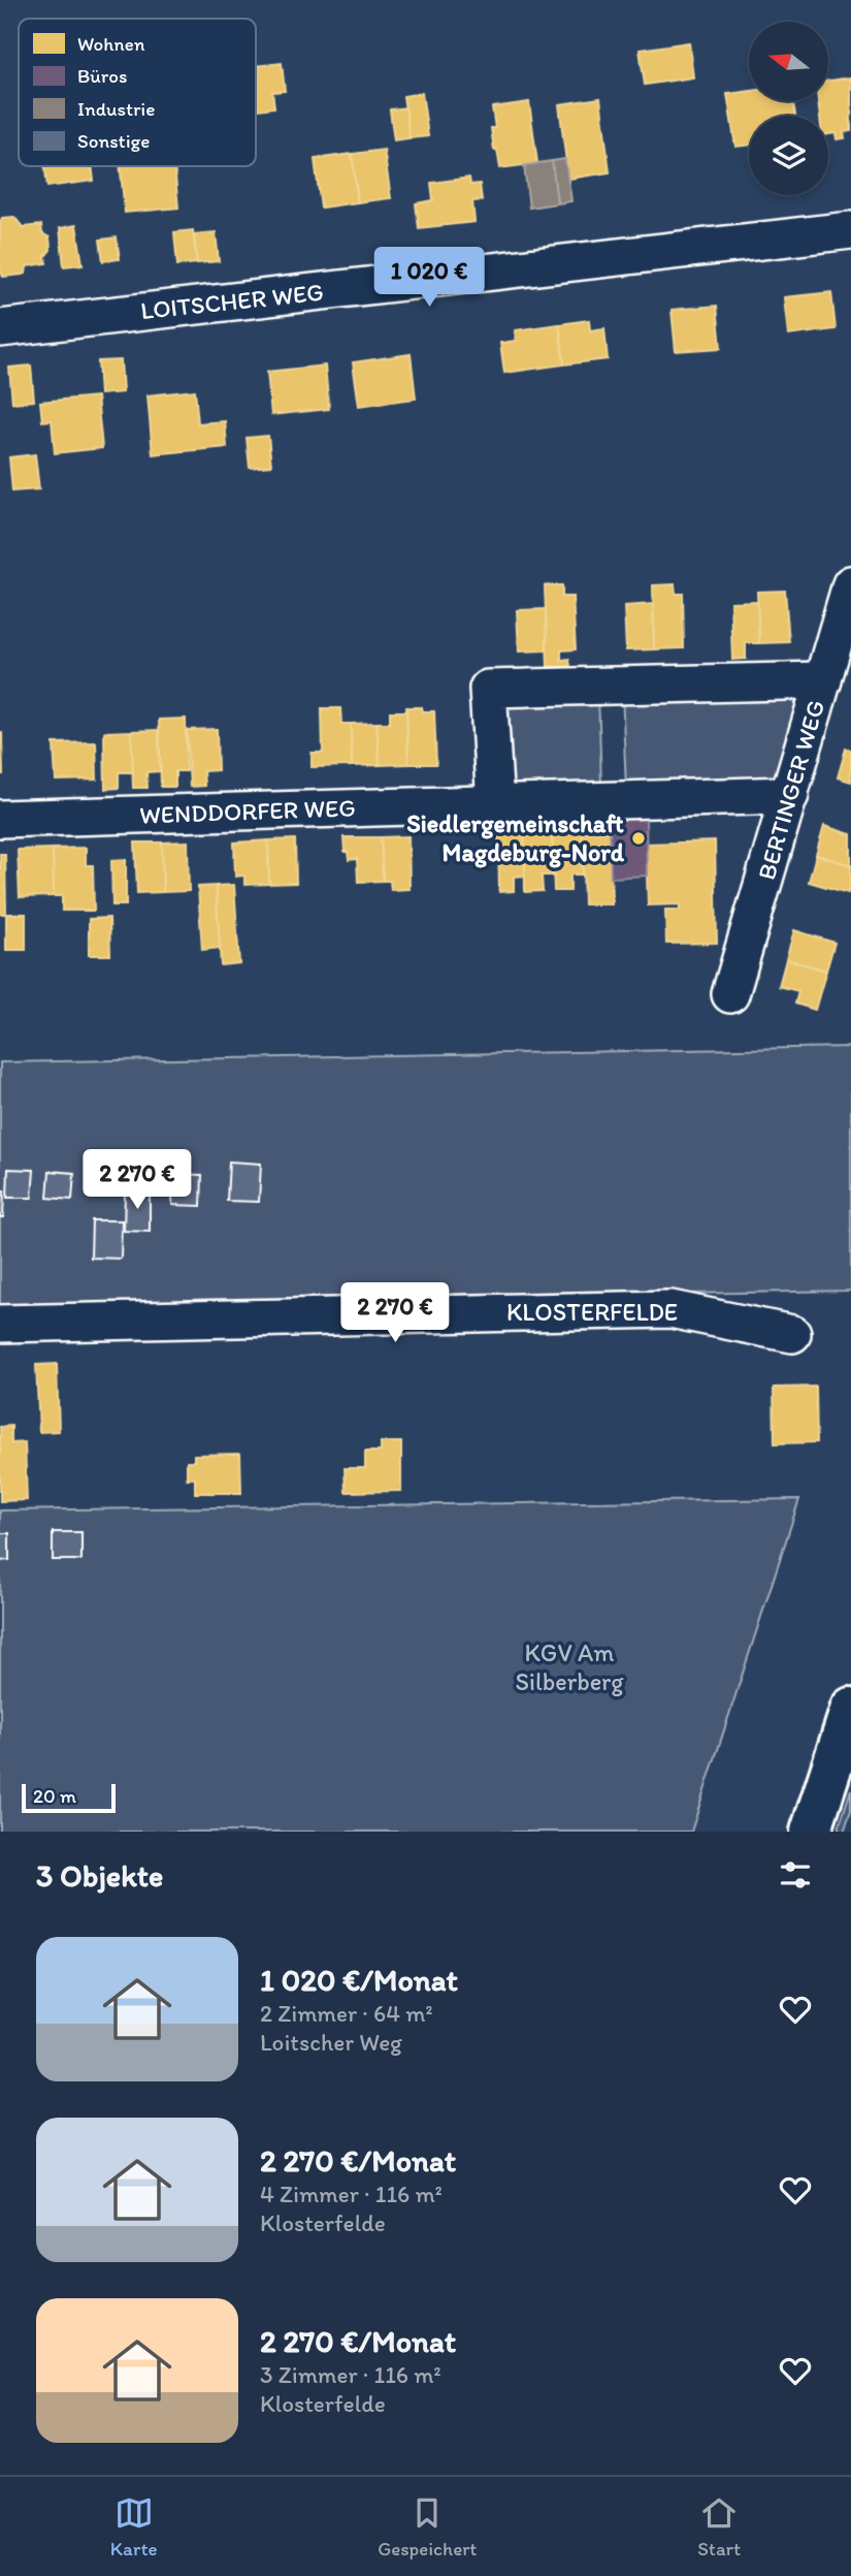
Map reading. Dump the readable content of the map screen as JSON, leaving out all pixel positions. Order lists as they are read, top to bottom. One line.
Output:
{"streets":{"street":["LOITSCHER WEG","BERTINGER WEG","WENDDORFER WEG","KLOSTERFELDE"]},"crossings":[["BERTINGER WEG","WENDDORFER WEG"]],"parks":["KGV Am Silberberg"],"places":["Siedlergemeinschaft Magdeburg-Nord"],"legend":["Wohnen","Büros","Industrie","Sonstige"],"scale_bar":"20 m","north":"left","page":{"price":["1 020 €","2 270 €","2 270 €"],"scale":"20 m","heading":"3 Objekte","list":[{"name":"1 020 €/Monat","note":"2 Zimmer · 64 m² · Loitscher Weg"},{"name":"2 270 €/Monat","note":"4 Zimmer · 116 m² · Klosterfelde"},{"name":"2 270 €/Monat","note":"3 Zimmer · 116 m² · Klosterfelde"}],"tabs":["Karte","Gespeichert","Start"]}}
